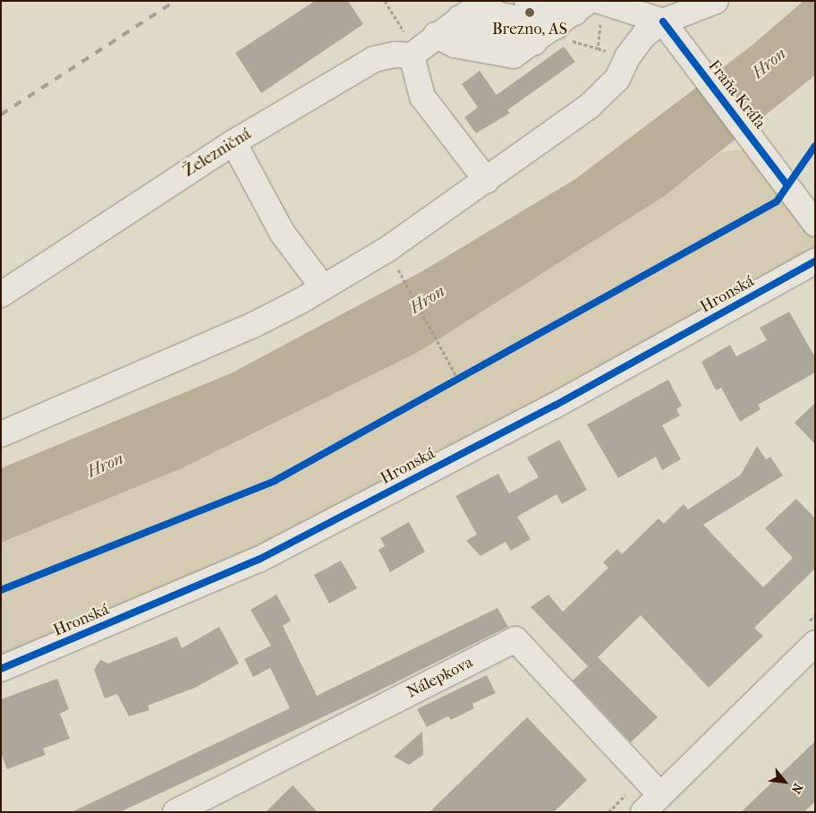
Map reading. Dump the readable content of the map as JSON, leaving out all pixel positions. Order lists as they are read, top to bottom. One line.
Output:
{"streets":{"street":["Fraňa Kráľa","Železničná","Hronská","Nálepkova"]},"water":["Hron"],"places":["Brezno, AS"],"north":"bottom right"}
